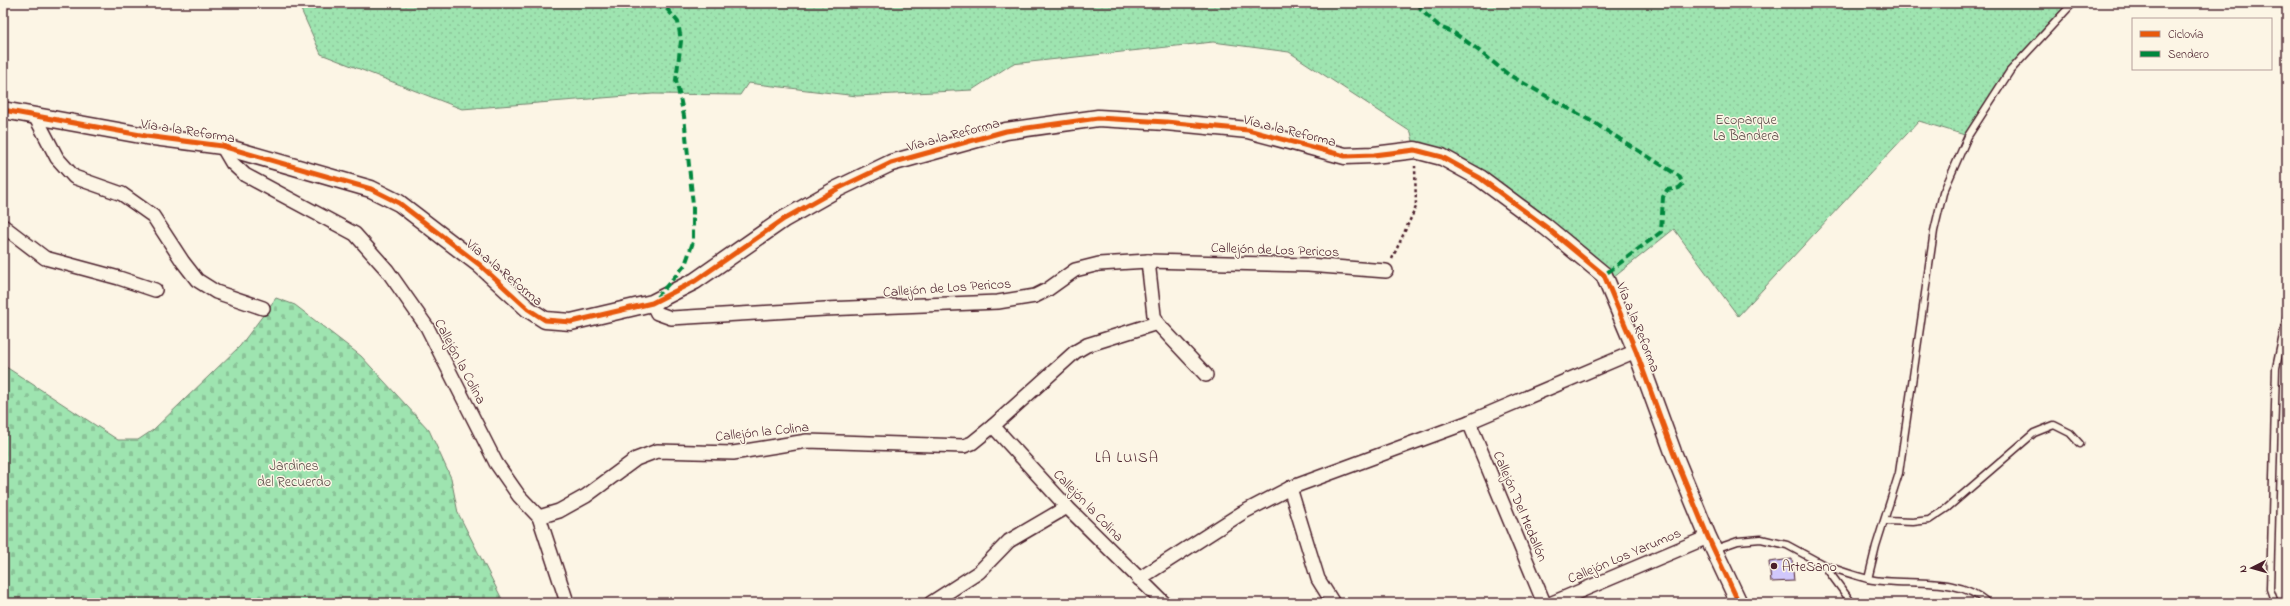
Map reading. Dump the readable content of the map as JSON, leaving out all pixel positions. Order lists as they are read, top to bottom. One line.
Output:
{"streets":{"street":["Vía a la Reforma","Callejón de Los Pericos","Callejón la Colina","Callejón Del Medallón","Callejón Los Yarumos"]},"crossings":[["Vía a la Reforma","Callejón de Los Pericos"],["Vía a la Reforma","Callejón la Colina"],["Vía a la Reforma","Callejón Los Yarumos"]],"districts":["LA LUISA"],"parks":["Ecoparque La Bandera","Jardines del Recuerdo"],"places":["ArteSano"],"legend":["Ciclovía","Sendero"],"north":"left"}
